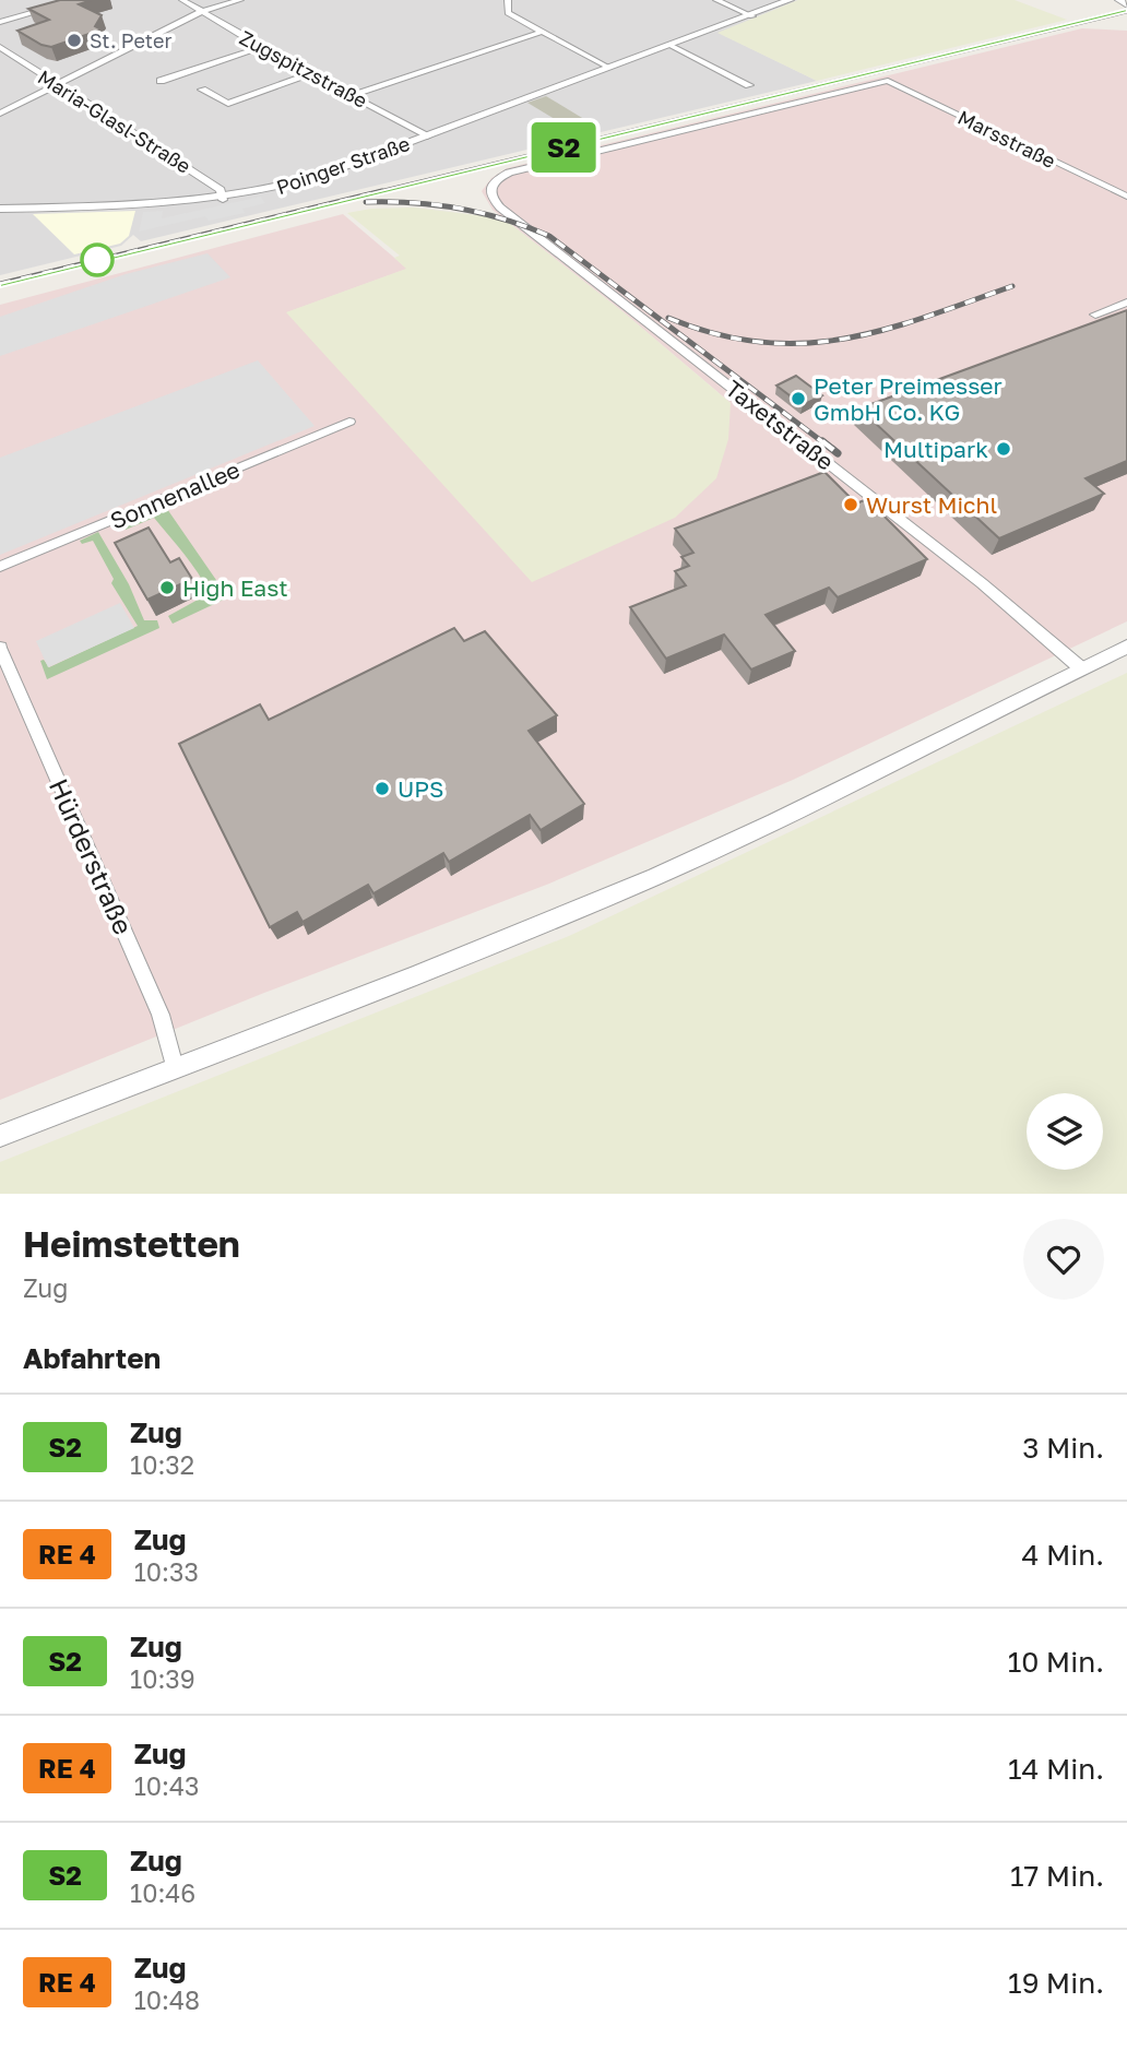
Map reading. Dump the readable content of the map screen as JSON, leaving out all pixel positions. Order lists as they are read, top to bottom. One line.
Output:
{"streets":{"street":["Zugspitzstraße","Maria-Glasl-Straße","Marsstraße","Poinger Straße","Taxetstraße","Sonnenallee","Hürderstraße"]},"crossings":[["Zugspitzstraße","Poinger Straße"],["Maria-Glasl-Straße","Poinger Straße"],["Marsstraße","Taxetstraße"]],"places":["St. Peter","Peter Preimesser GmbH Co. KG","Multipark","Wurst Michl","High East","UPS"],"page":{"on_map":"S2","heading":[["Heimstetten","Zug"],"Abfahrten"],"list":[{"mark":"S2","name":"Zug","note":"10:32","value":"3 Min."},{"mark":"RE 4","name":"Zug","note":"10:33","value":"4 Min."},{"mark":"S2","name":"Zug","note":"10:39","value":"10 Min."},{"mark":"RE 4","name":"Zug","note":"10:43","value":"14 Min."},{"mark":"S2","name":"Zug","note":"10:46","value":"17 Min."},{"mark":"RE 4","name":"Zug","note":"10:48","value":"19 Min."}]}}
